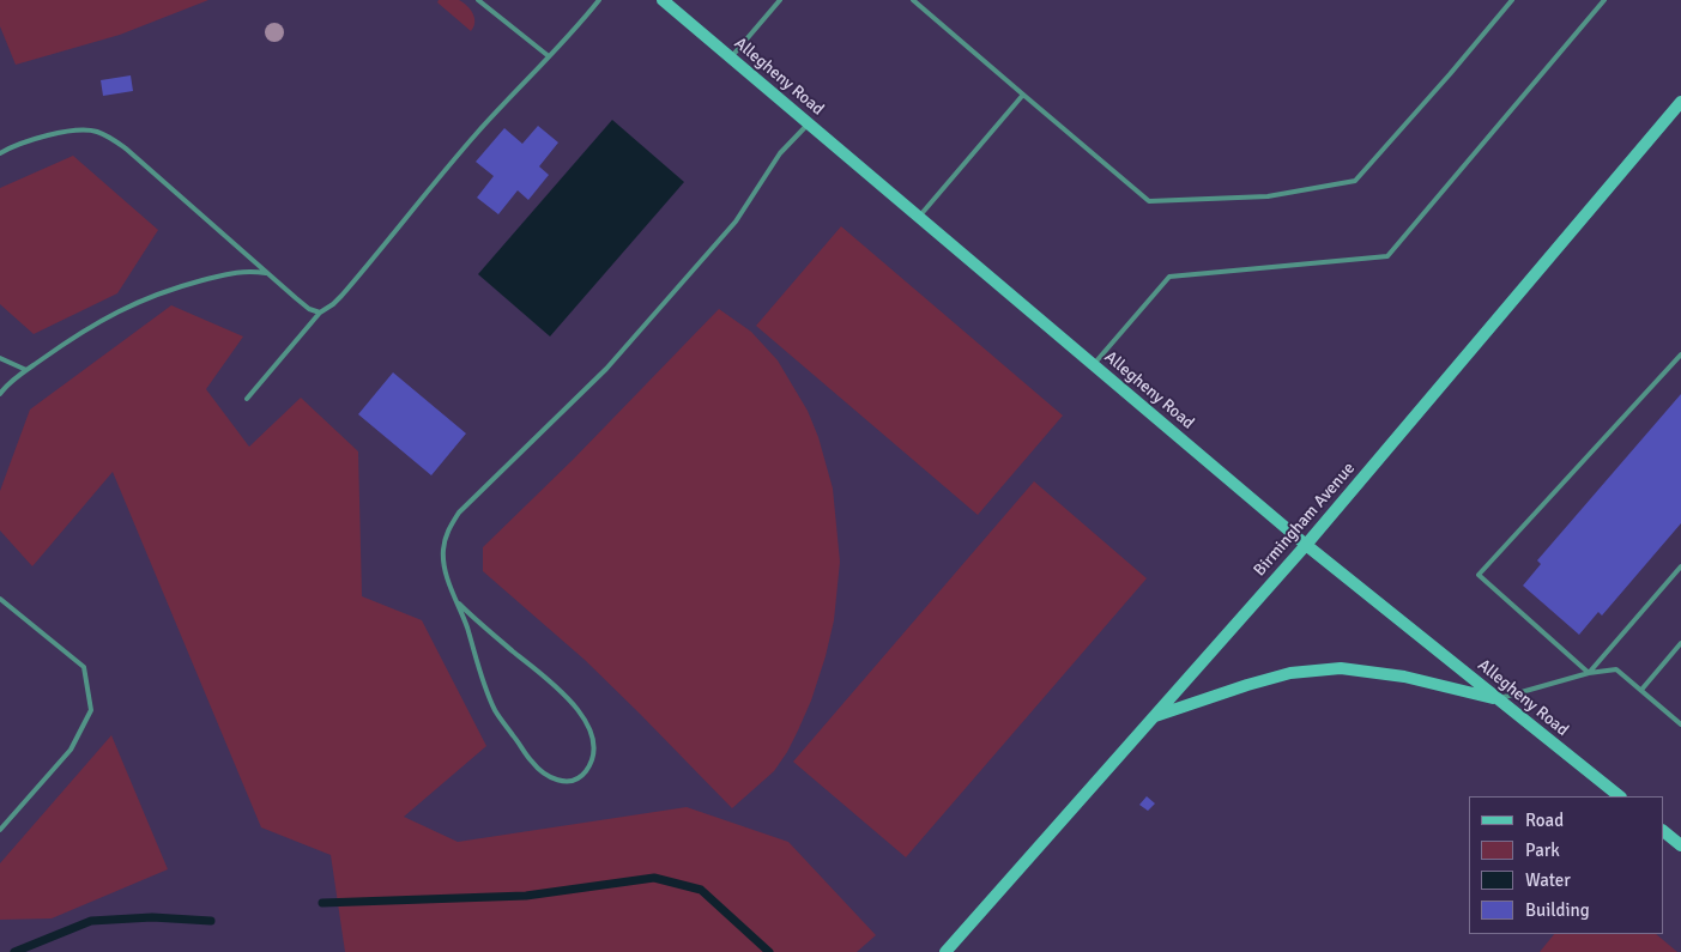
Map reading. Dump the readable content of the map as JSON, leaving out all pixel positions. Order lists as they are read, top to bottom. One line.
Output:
{"streets":{"main road":["Allegheny Road","Birmingham Avenue"]},"crossings":[["Allegheny Road","Birmingham Avenue"]],"legend":["Road","Park","Water","Building"]}
